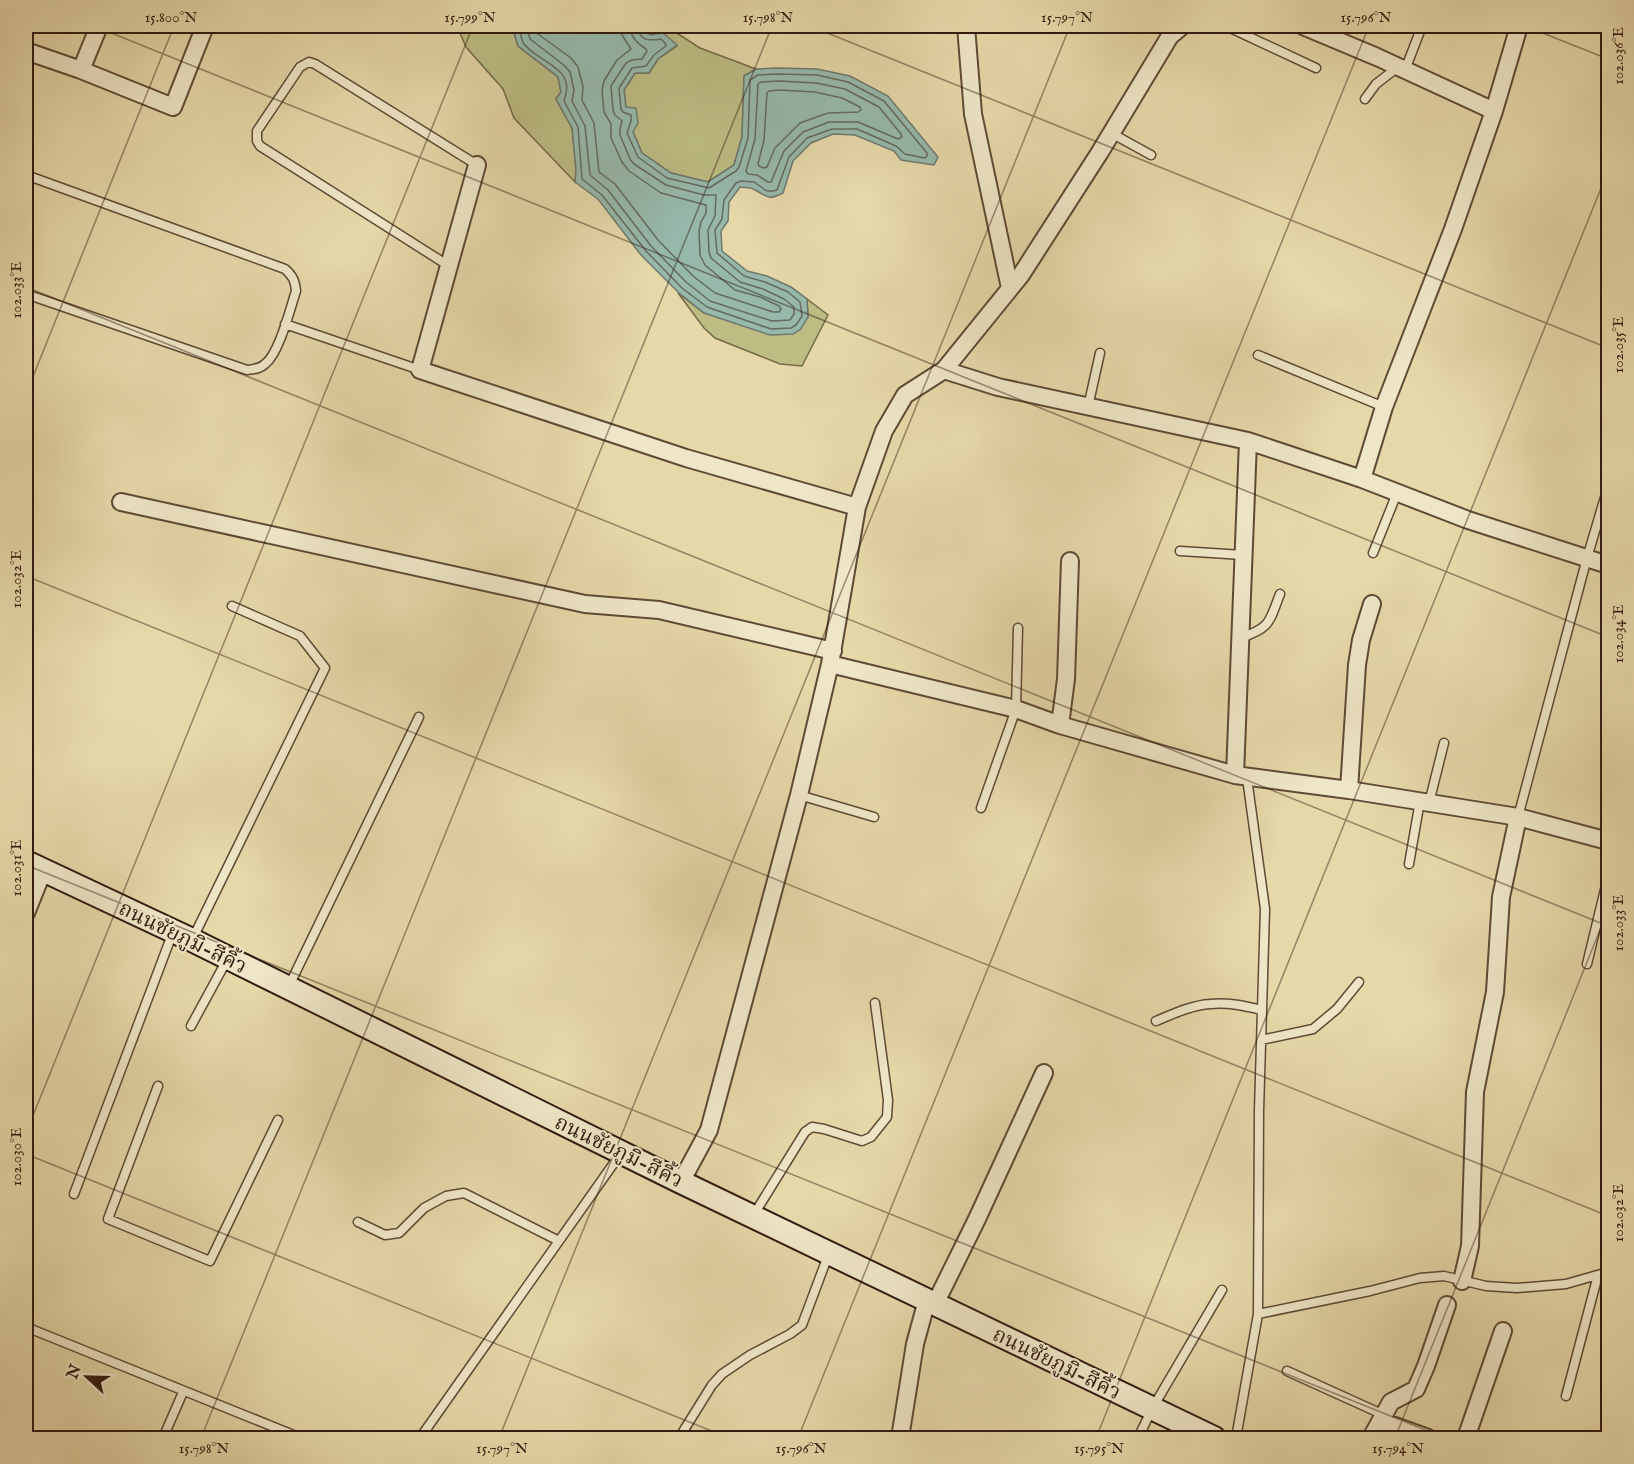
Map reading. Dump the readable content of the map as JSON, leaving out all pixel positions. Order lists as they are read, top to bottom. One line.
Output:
{"streets":{"main road":["ถนนชัยภูมิ-สีคิ้ว"]},"north":"left","coordinates":["15.800°N","15.799°N","15.798°N","15.797°N","15.796°N","102.036°E","102.033°E","102.035°E","102.032°E","102.034°E","102.031°E","102.030°E","15.795°N","15.794°N"]}
